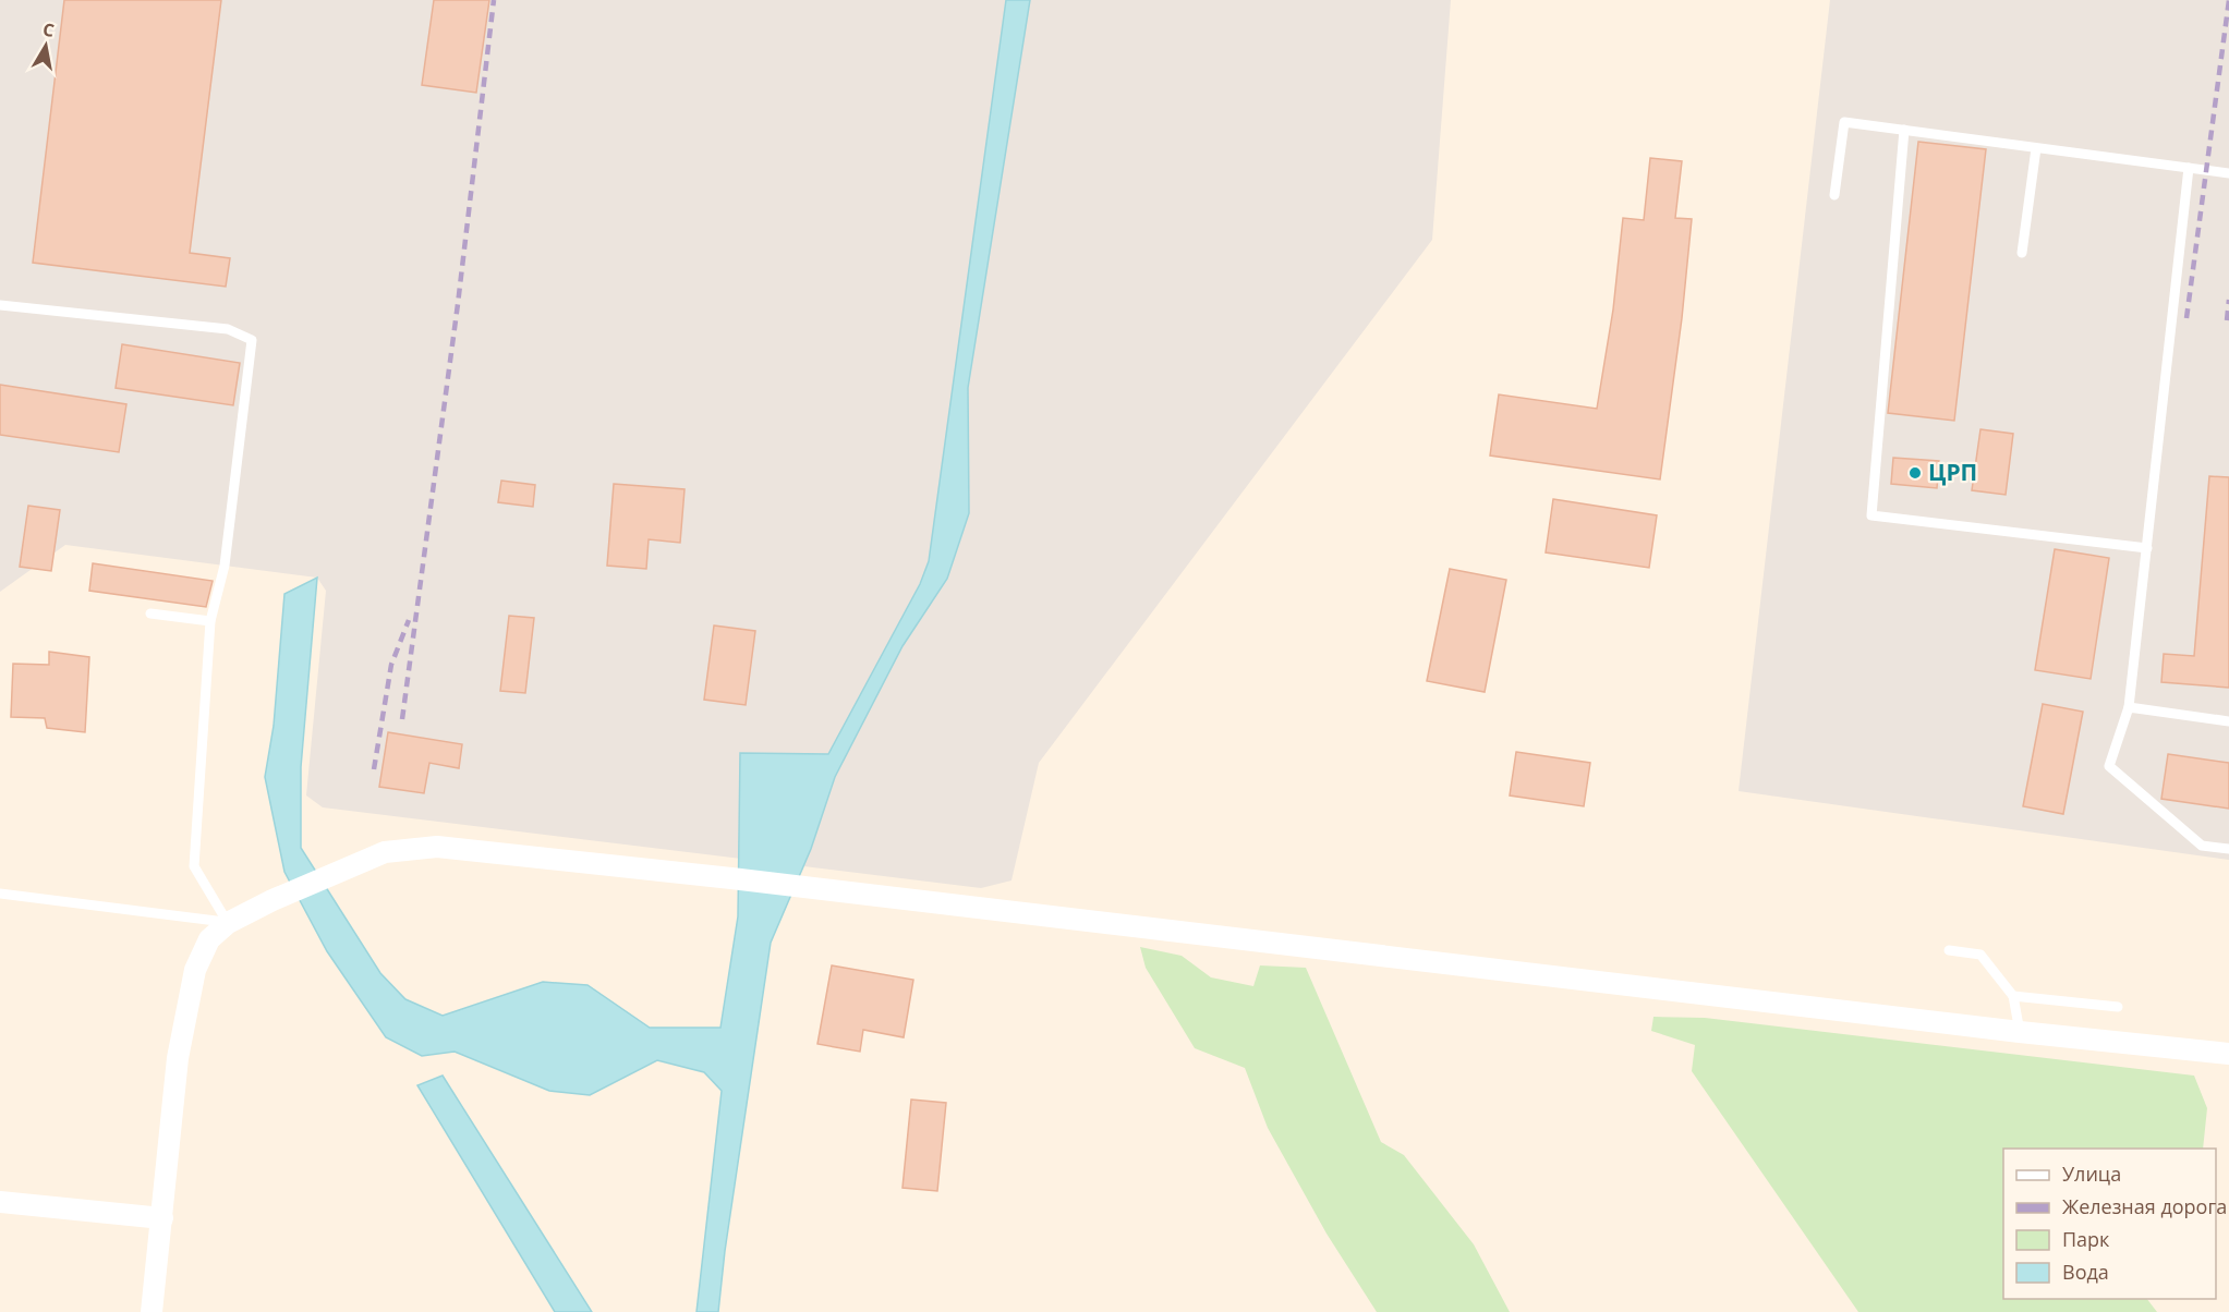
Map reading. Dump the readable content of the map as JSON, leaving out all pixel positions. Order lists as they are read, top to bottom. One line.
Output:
{"places":["ЦРП"],"legend":["Улица","Железная дорога","Парк","Вода"],"north":"top"}
